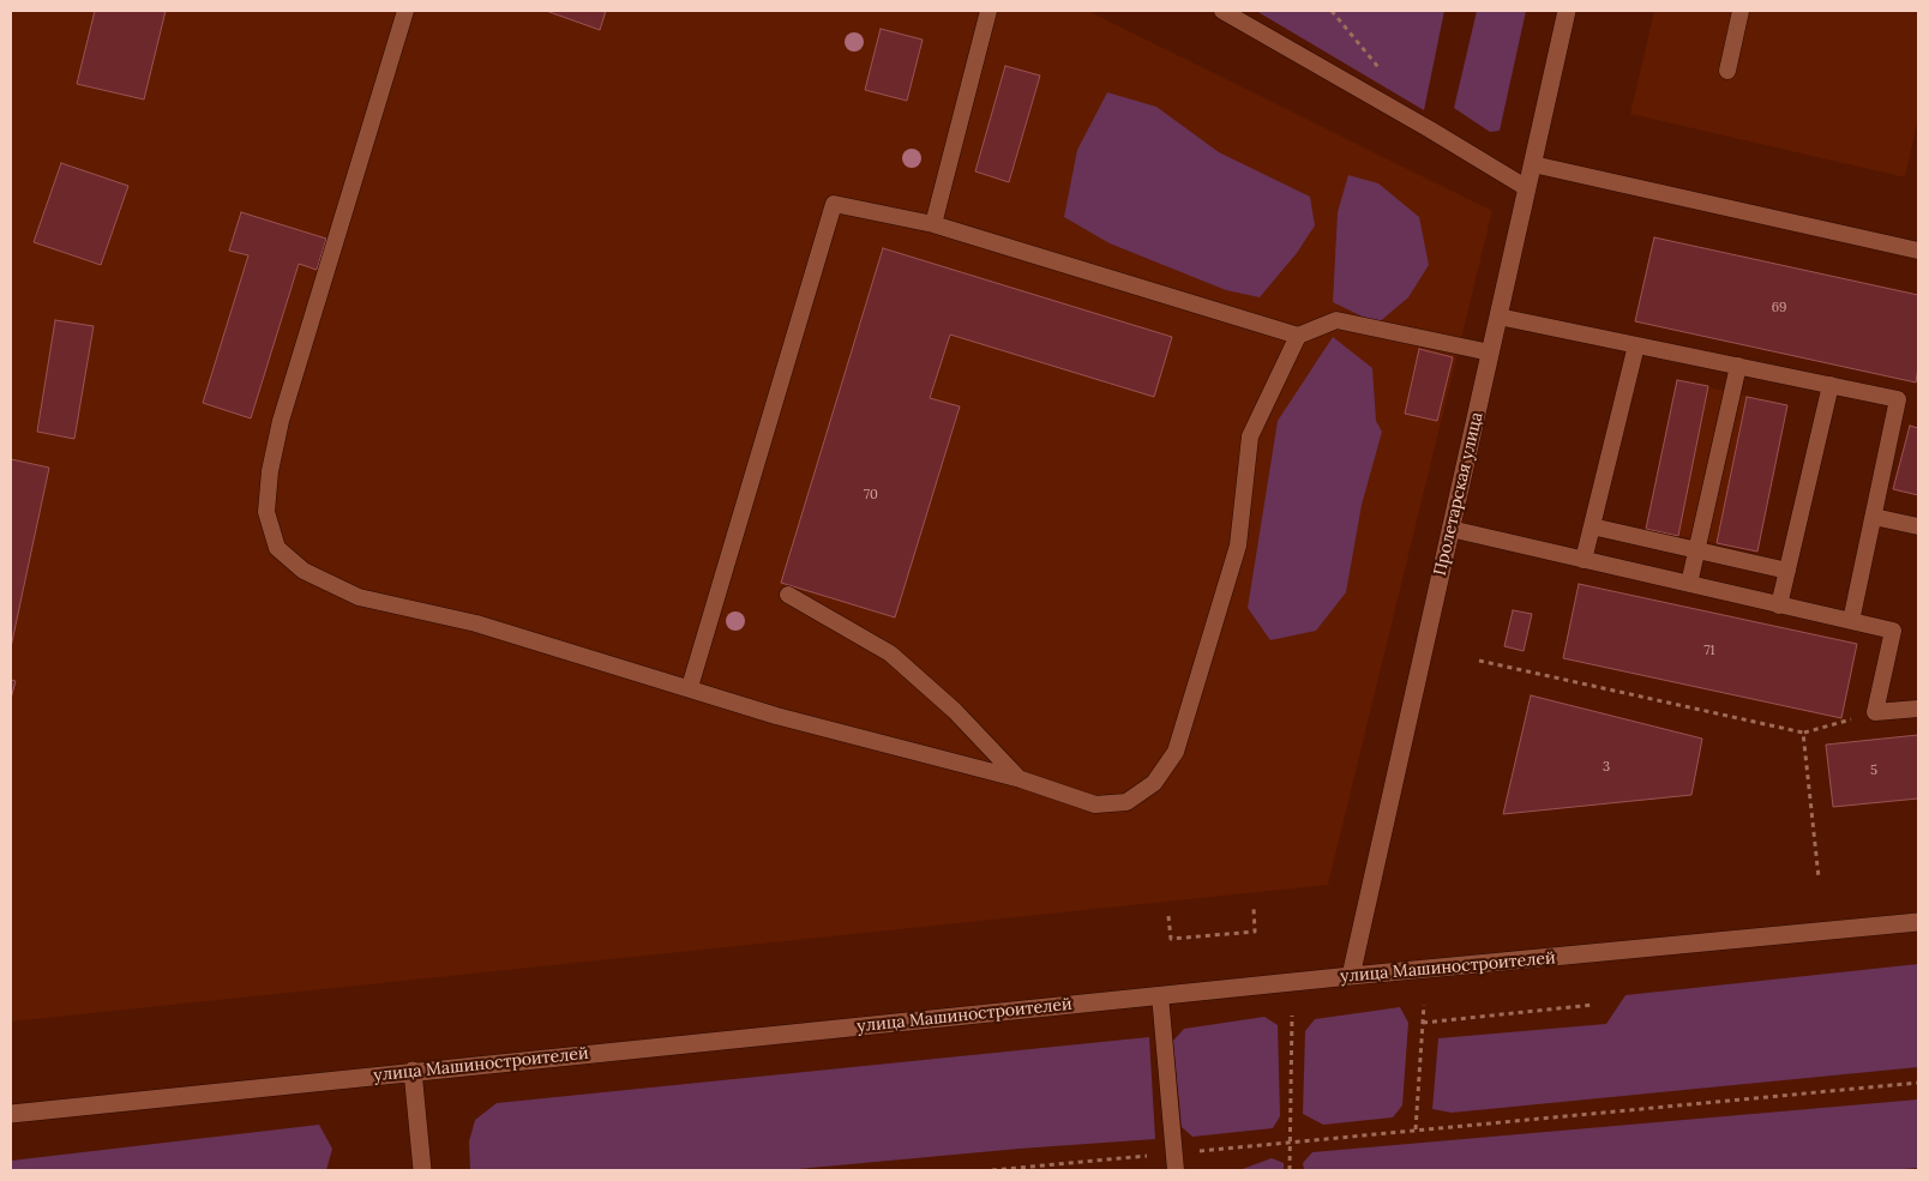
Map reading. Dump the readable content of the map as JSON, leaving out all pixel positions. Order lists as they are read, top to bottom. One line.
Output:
{"streets":{"main road":["Пролетарская улица","улица Машиностроителей"]},"crossings":[["Пролетарская улица","улица Машиностроителей"]],"house_numbers":["69","70","71","3","5"]}
